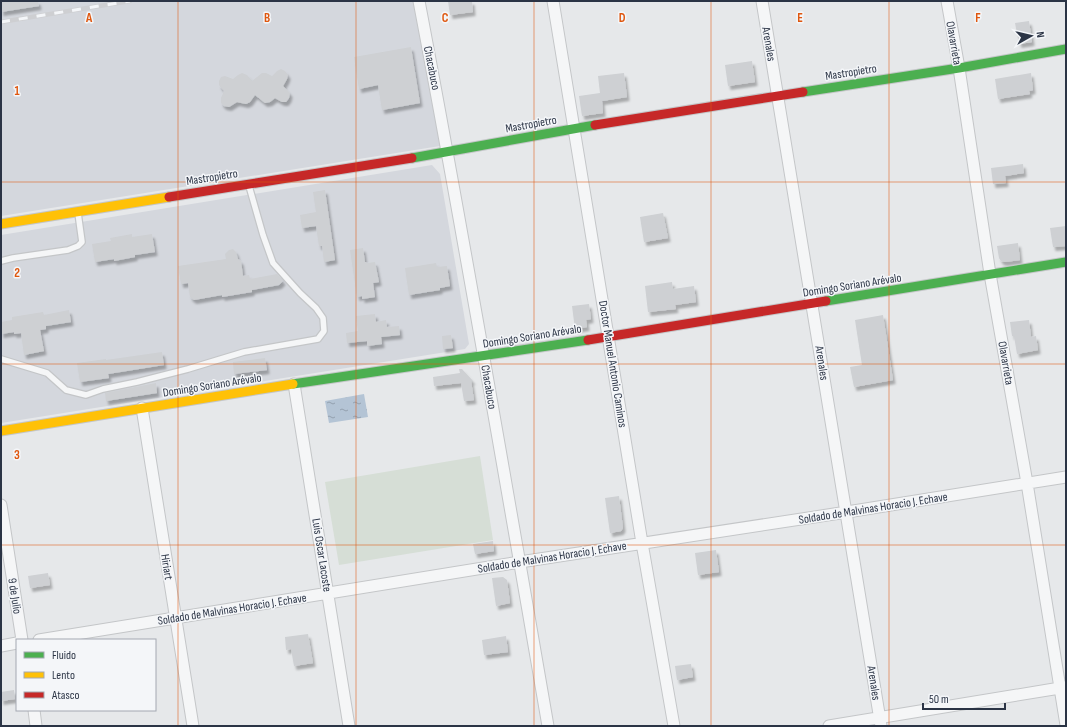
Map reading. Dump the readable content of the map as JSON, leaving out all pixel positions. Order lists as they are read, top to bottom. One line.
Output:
{"streets":{"street":["Olavarrieta","Arenales","Chacabuco","Mastropietro","Domingo Soriano Arévalo","Doctor Manuel Antonio Caminos","Soldado de Malvinas Horacio J. Echave","Luis Oscar Lacoste","Hiriart","9 de Julio"]},"crossings":[["Olavarrieta","Mastropietro"],["Olavarrieta","Domingo Soriano Arévalo"],["Olavarrieta","Soldado de Malvinas Horacio J. Echave"],["Arenales","Mastropietro"],["Arenales","Domingo Soriano Arévalo"],["Arenales","Soldado de Malvinas Horacio J. Echave"],["Chacabuco","Mastropietro"],["Chacabuco","Domingo Soriano Arévalo"],["Chacabuco","Soldado de Malvinas Horacio J. Echave"],["Mastropietro","Doctor Manuel Antonio Caminos"],["Domingo Soriano Arévalo","Doctor Manuel Antonio Caminos"],["Domingo Soriano Arévalo","Luis Oscar Lacoste"],["Domingo Soriano Arévalo","Hiriart"],["Doctor Manuel Antonio Caminos","Soldado de Malvinas Horacio J. Echave"],["Soldado de Malvinas Horacio J. Echave","Luis Oscar Lacoste"],["Soldado de Malvinas Horacio J. Echave","Hiriart"]],"legend":["Fluido","Lento","Atasco"],"scale_bar":"50 m","north":"right","grid":{"columns":["A","B","C","D","E","F"],"rows":["1","2","3"]}}
